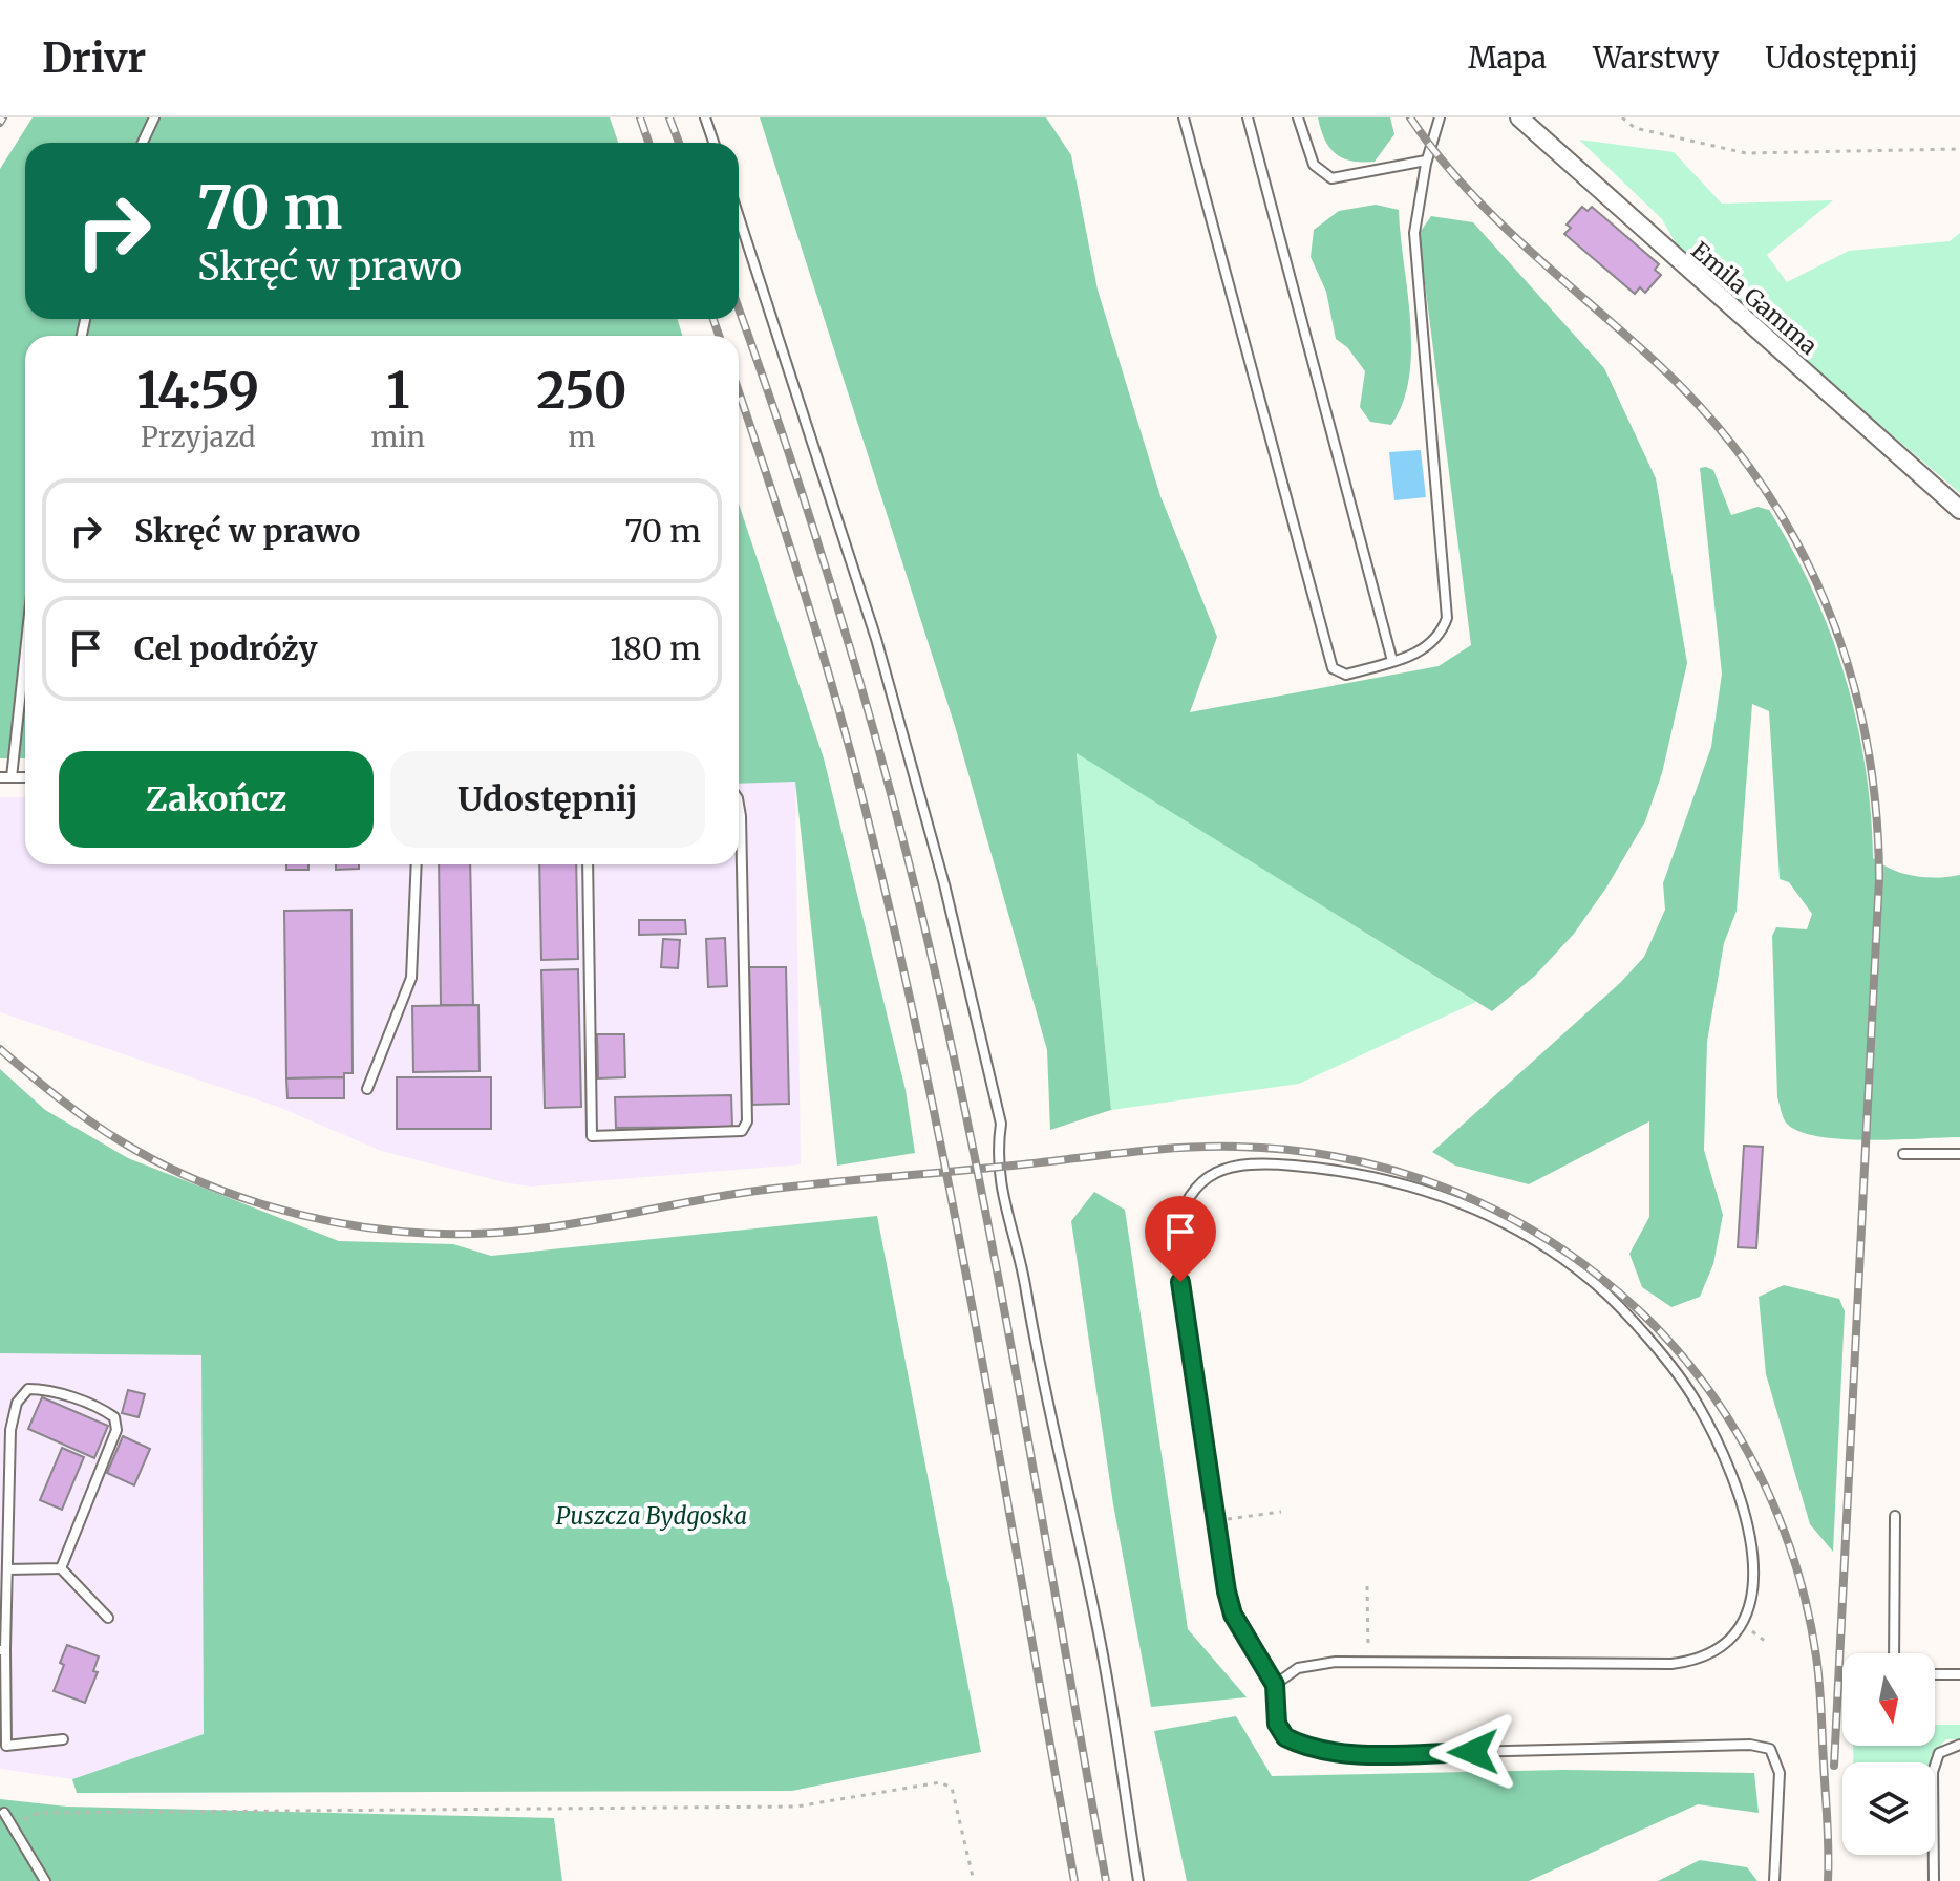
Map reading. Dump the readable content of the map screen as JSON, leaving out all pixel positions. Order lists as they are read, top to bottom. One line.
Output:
{"streets":{"street":["Emila Gamma"]},"parks":["Puszcza Bydgoska"],"north":"bottom","page":{"header":"Drivr","nav":["Mapa","Warstwy","Udostępnij"],"turn":["70 m","Skręć w prawo"],"eta":["14:59","Przyjazd","1","min","250","m"],"list":[{"name":"Skręć w prawo","value":"70 m"},{"name":"Cel podróży","value":"180 m"}],"buttons":["Zakończ","Udostępnij"]}}
